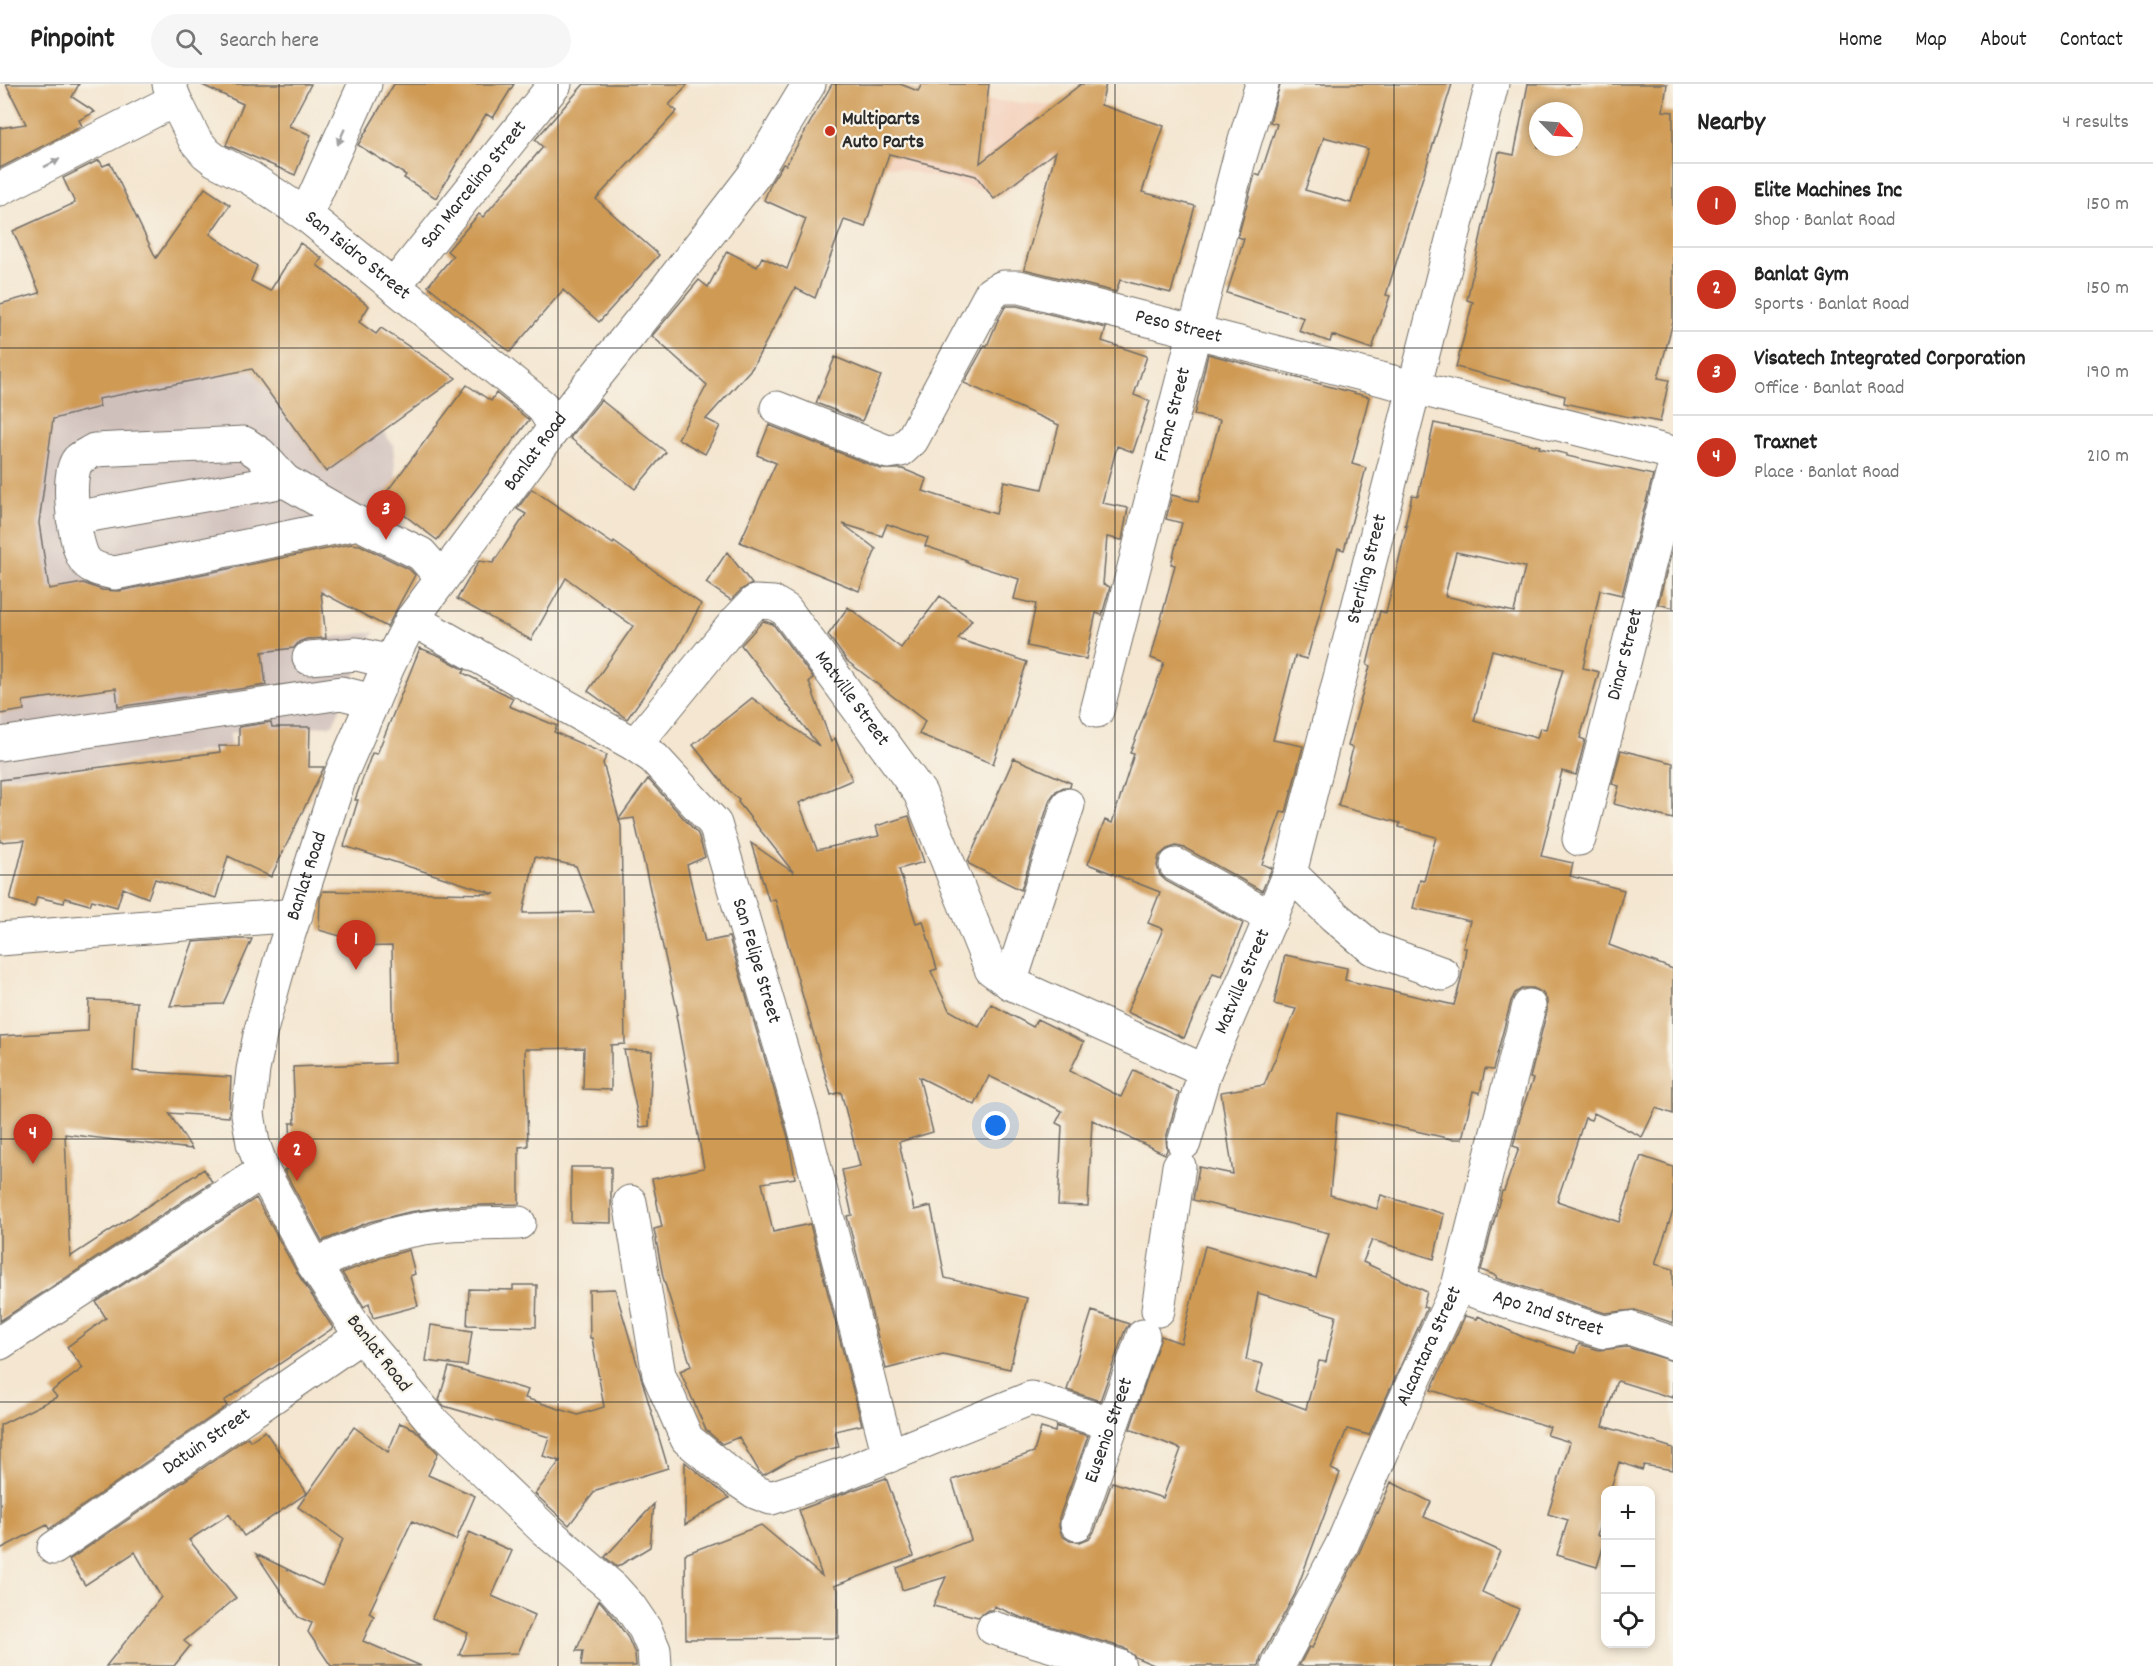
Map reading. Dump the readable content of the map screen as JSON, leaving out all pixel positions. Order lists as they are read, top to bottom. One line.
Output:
{"streets":{"street":["San Marcelino Street","San Isidro Street","Peso Street","Franc Street","Banlat Road","Sterling Street","Dinar Street","Matville Street","San Felipe Street","Apo 2nd Street","Alcantara Street","Eusenio Street","Datuin Street"]},"crossings":[["San Marcelino Street","San Isidro Street"],["San Isidro Street","Banlat Road"],["Peso Street","Franc Street"],["Peso Street","Sterling Street"],["Banlat Road","San Felipe Street"],["Banlat Road","Datuin Street"],["Sterling Street","Matville Street"],["Matville Street","San Felipe Street"],["Matville Street","Eusenio Street"],["Apo 2nd Street","Alcantara Street"]],"places":["Multiparts Auto Parts"],"north":"bottom right","page":{"header":"Pinpoint","search":"Search here","nav":["Home","Map","About","Contact"],"heading":["Nearby","4 results"],"list":[{"mark":"1","name":"Elite Machines Inc","note":"Shop · Banlat Road","value":"150 m"},{"mark":"2","name":"Banlat Gym","note":"Sports · Banlat Road","value":"150 m"},{"mark":"3","name":"Visatech Integrated Corporation","note":"Office · Banlat Road","value":"190 m"},{"mark":"4","name":"Traxnet","note":"Place · Banlat Road","value":"210 m"}],"pins":["3","1","4","2"],"map_buttons":["+","−"]}}
